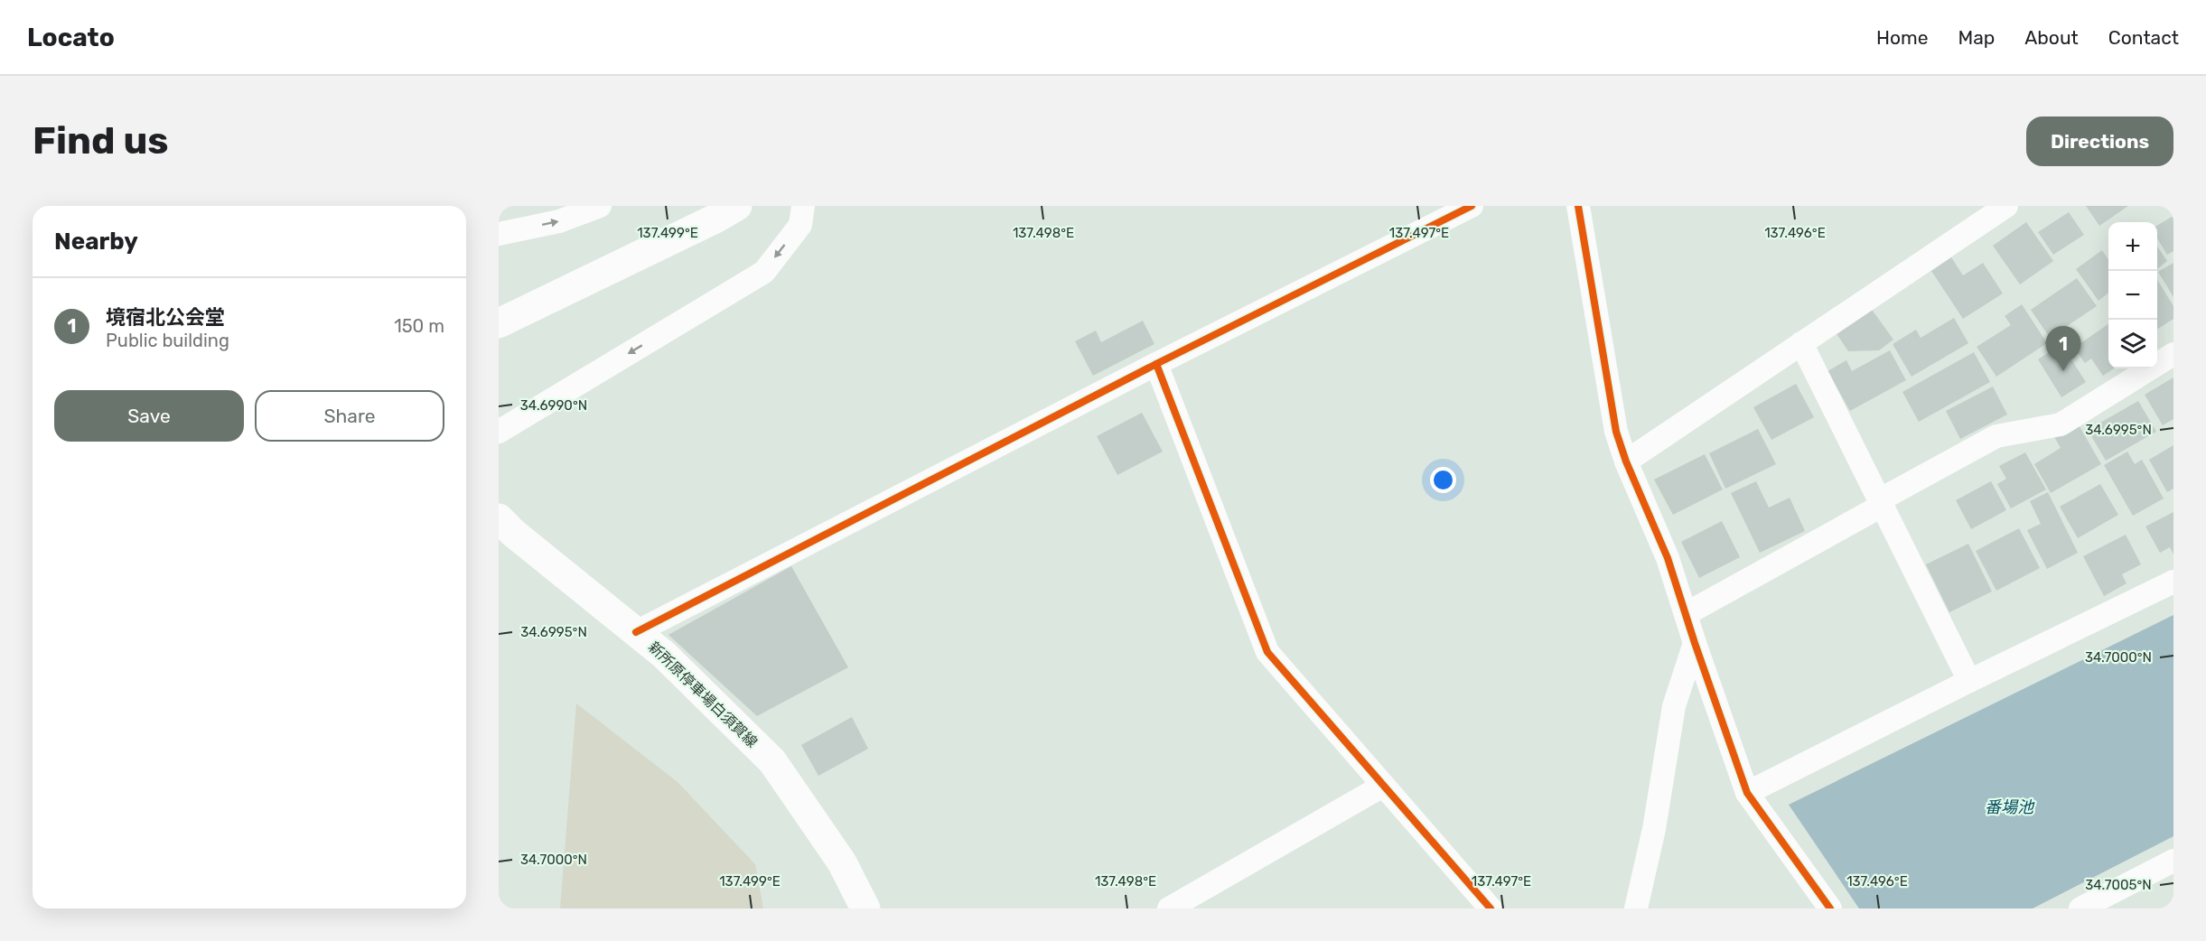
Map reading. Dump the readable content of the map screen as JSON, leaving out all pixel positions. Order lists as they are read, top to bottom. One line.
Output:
{"streets":{"main road":["新所原停車場白須賀線"]},"water":["番場池"],"page":{"header":"Locato","nav":["Home","Map","About","Contact"],"buttons":["Directions",["Save","Share"]],"title":"Find us","heading":"Nearby","map_buttons":["+","−"],"list":[{"mark":"1","name":"境宿北公会堂","note":"Public building","value":"150 m"}],"pins":"1"},"coordinates":["137.499°E","137.498°E","137.497°E","137.496°E","34.6990°N","34.6995°N","34.7000°N","34.7005°N"]}
